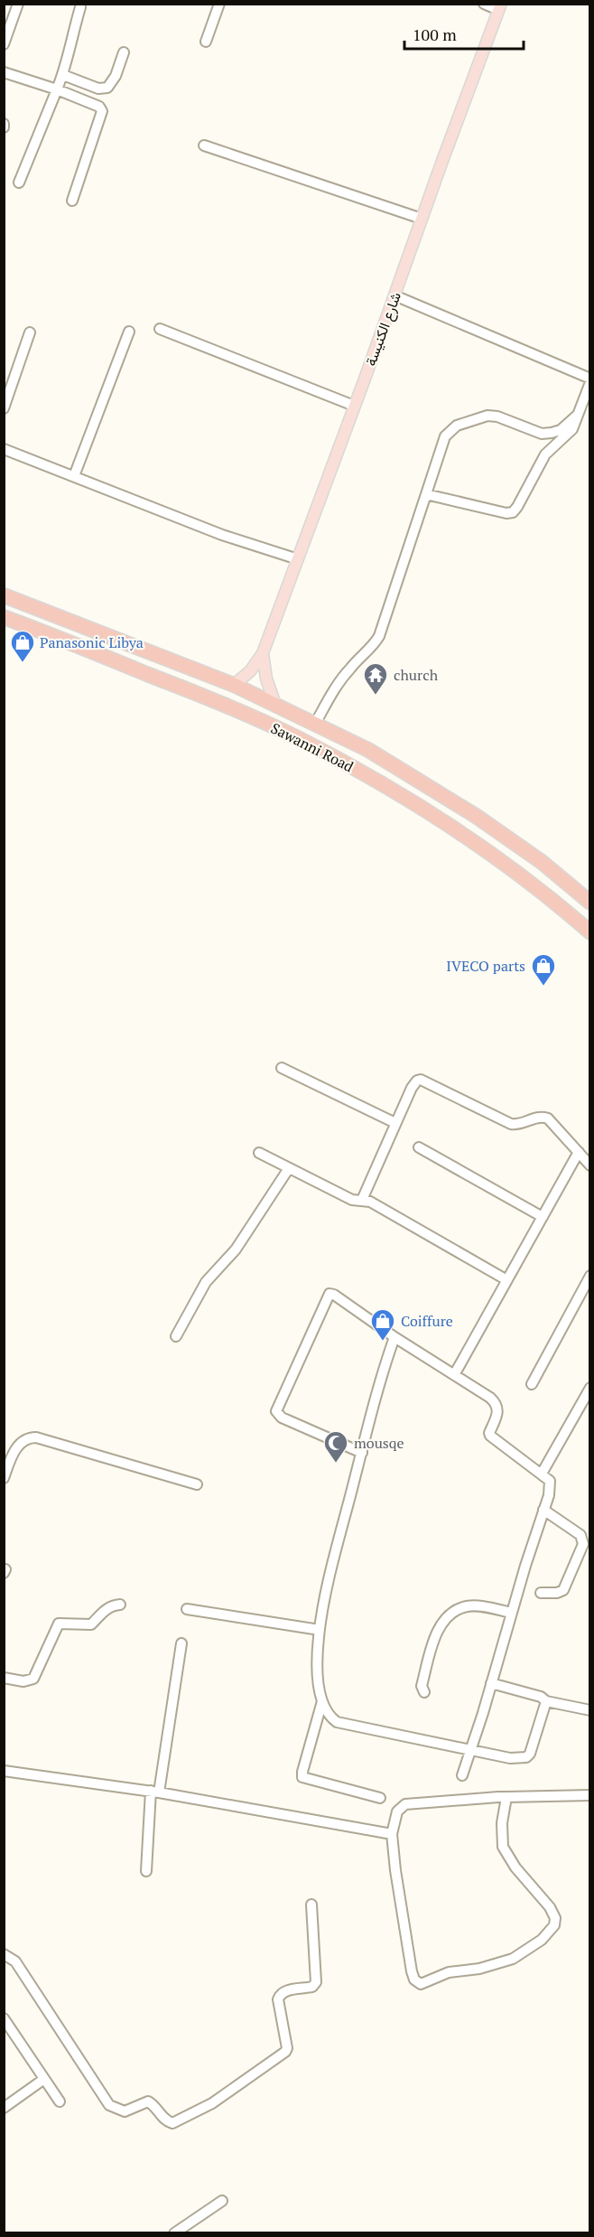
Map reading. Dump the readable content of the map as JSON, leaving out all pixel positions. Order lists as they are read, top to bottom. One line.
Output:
{"streets":{"highway":["Sawanni Road"],"main road":["شارع الكنيسة"]},"crossings":[["شارع الكنيسة","Sawanni Road"]],"places":{"shop":["Panasonic Libya","IVECO parts","Coiffure"],"temple":["church"],"mosque":["mousqe"]},"scale_bar":"100 m"}
